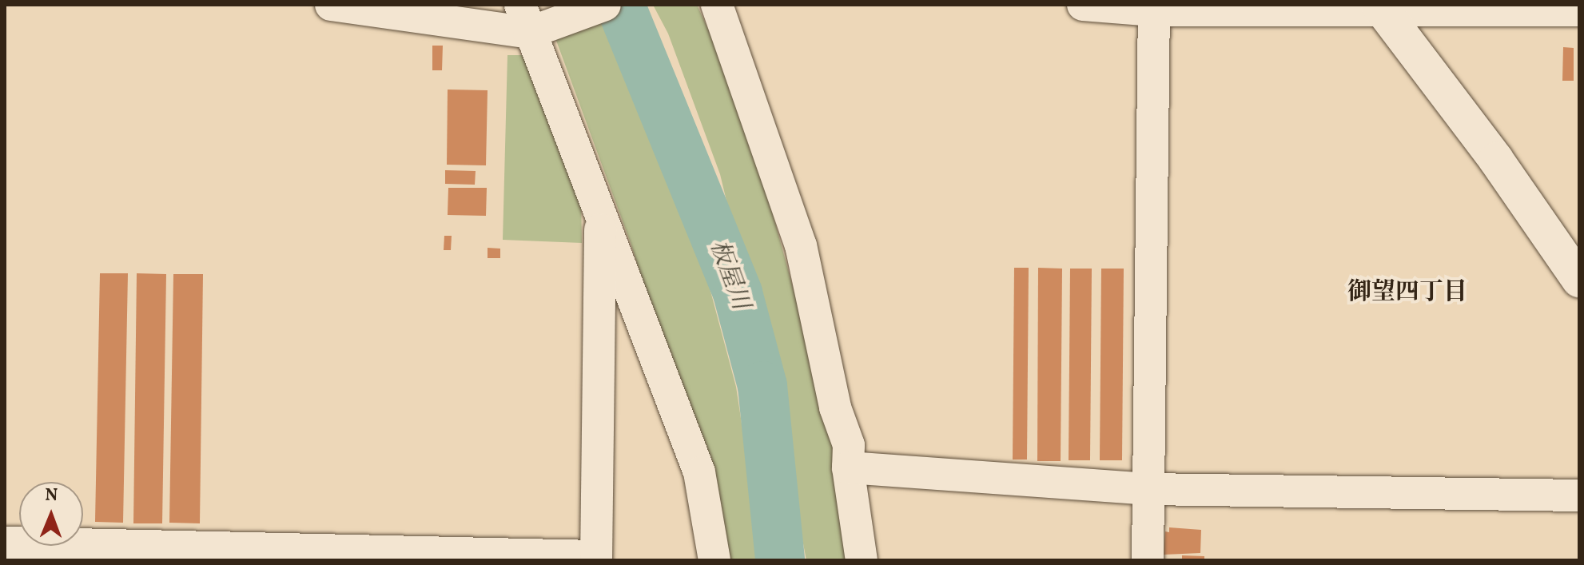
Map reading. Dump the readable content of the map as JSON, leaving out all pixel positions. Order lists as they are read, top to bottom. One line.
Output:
{"districts":["御望四丁目"],"water":["板屋川"],"north":"top"}
